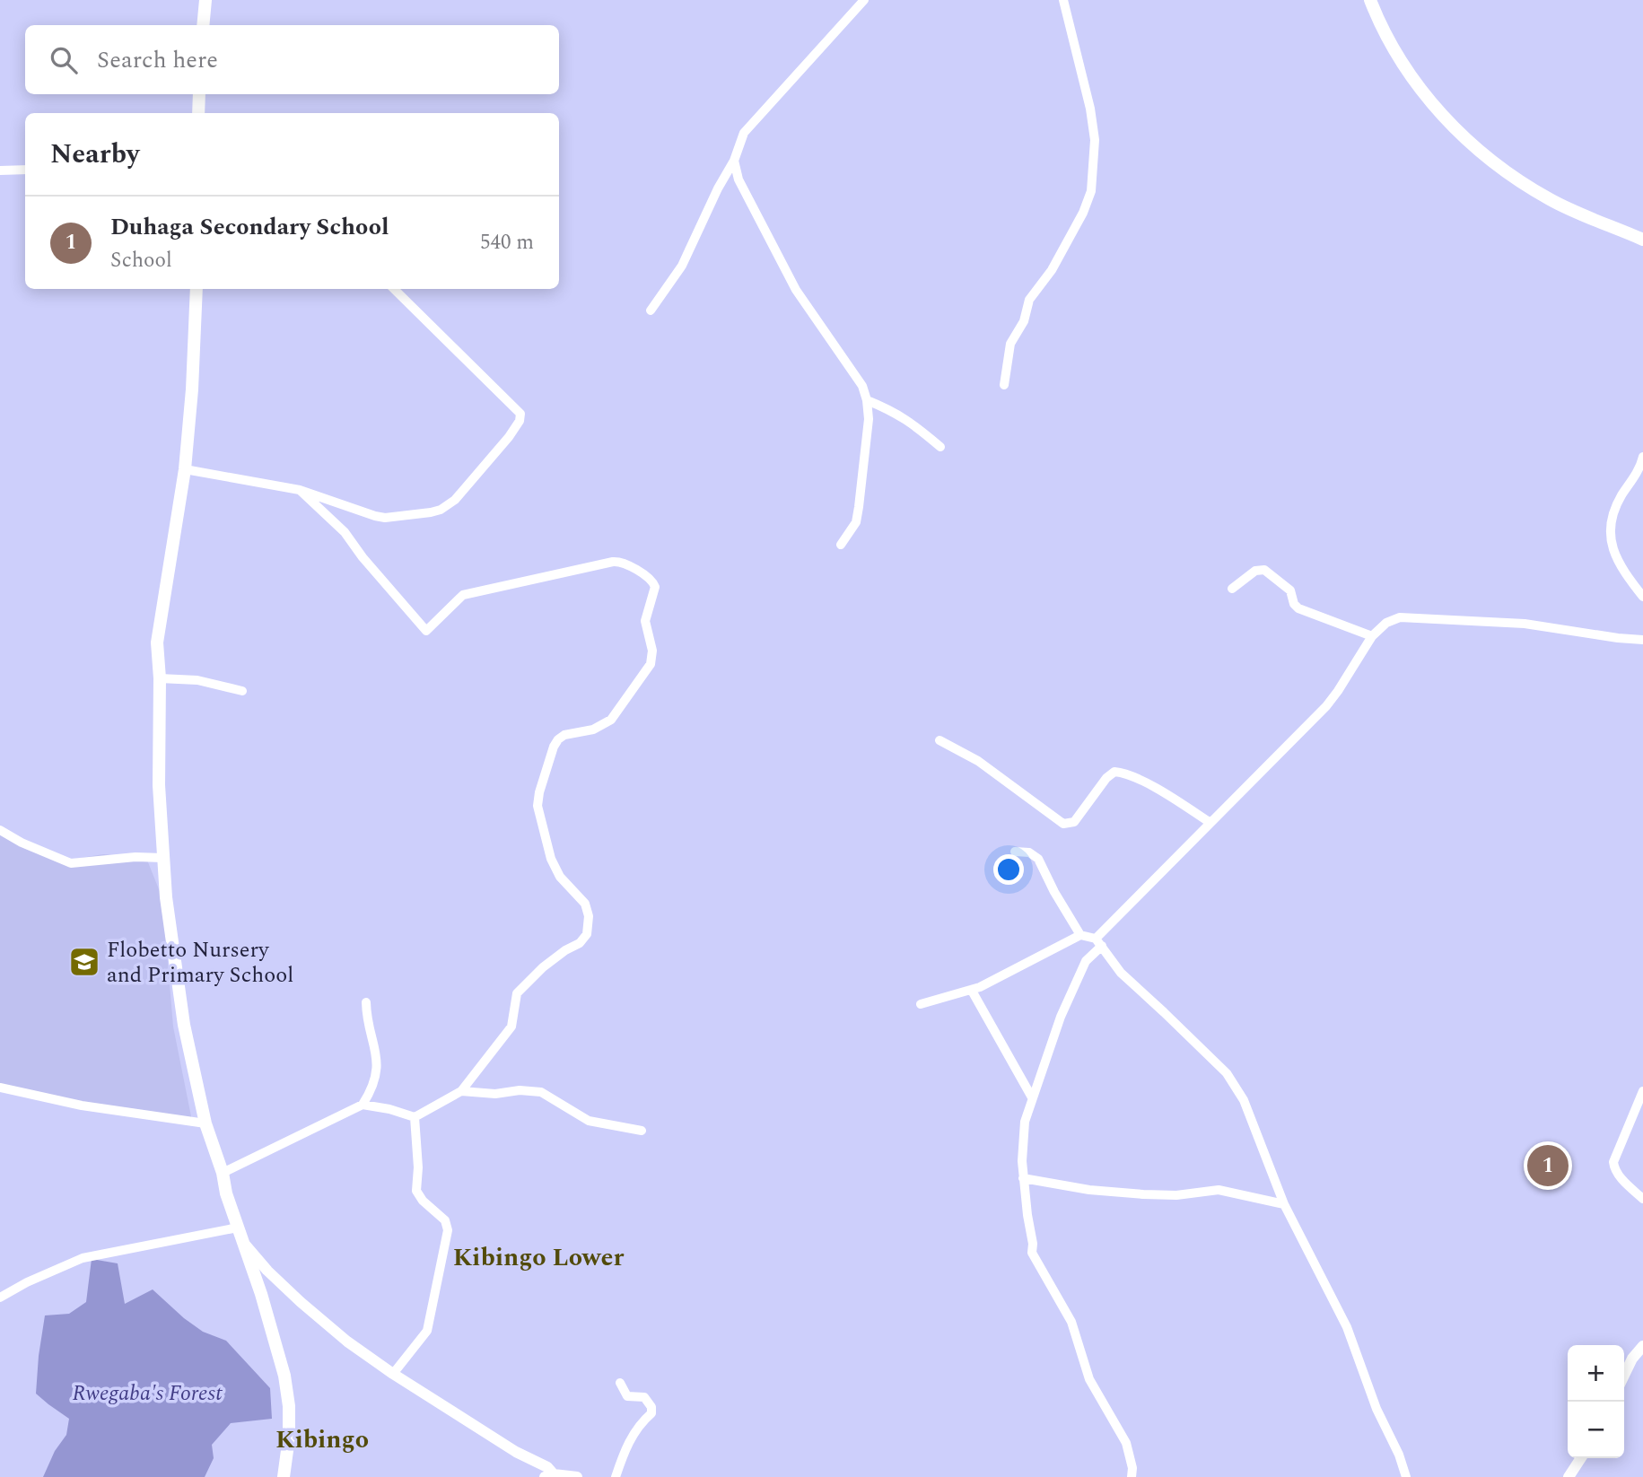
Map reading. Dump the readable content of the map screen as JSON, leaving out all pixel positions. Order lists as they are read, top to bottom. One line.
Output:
{"districts":["Kibingo Lower","Kibingo"],"parks":["Rwegaba's Forest"],"places":{"school or university":["Flobetto Nursery and Primary School"]},"page":{"search":"Search here","heading":"Nearby","list":[{"mark":"1","name":"Duhaga Secondary School","note":"School","value":"540 m"}],"pins":"1","map_buttons":["+","−"]}}
